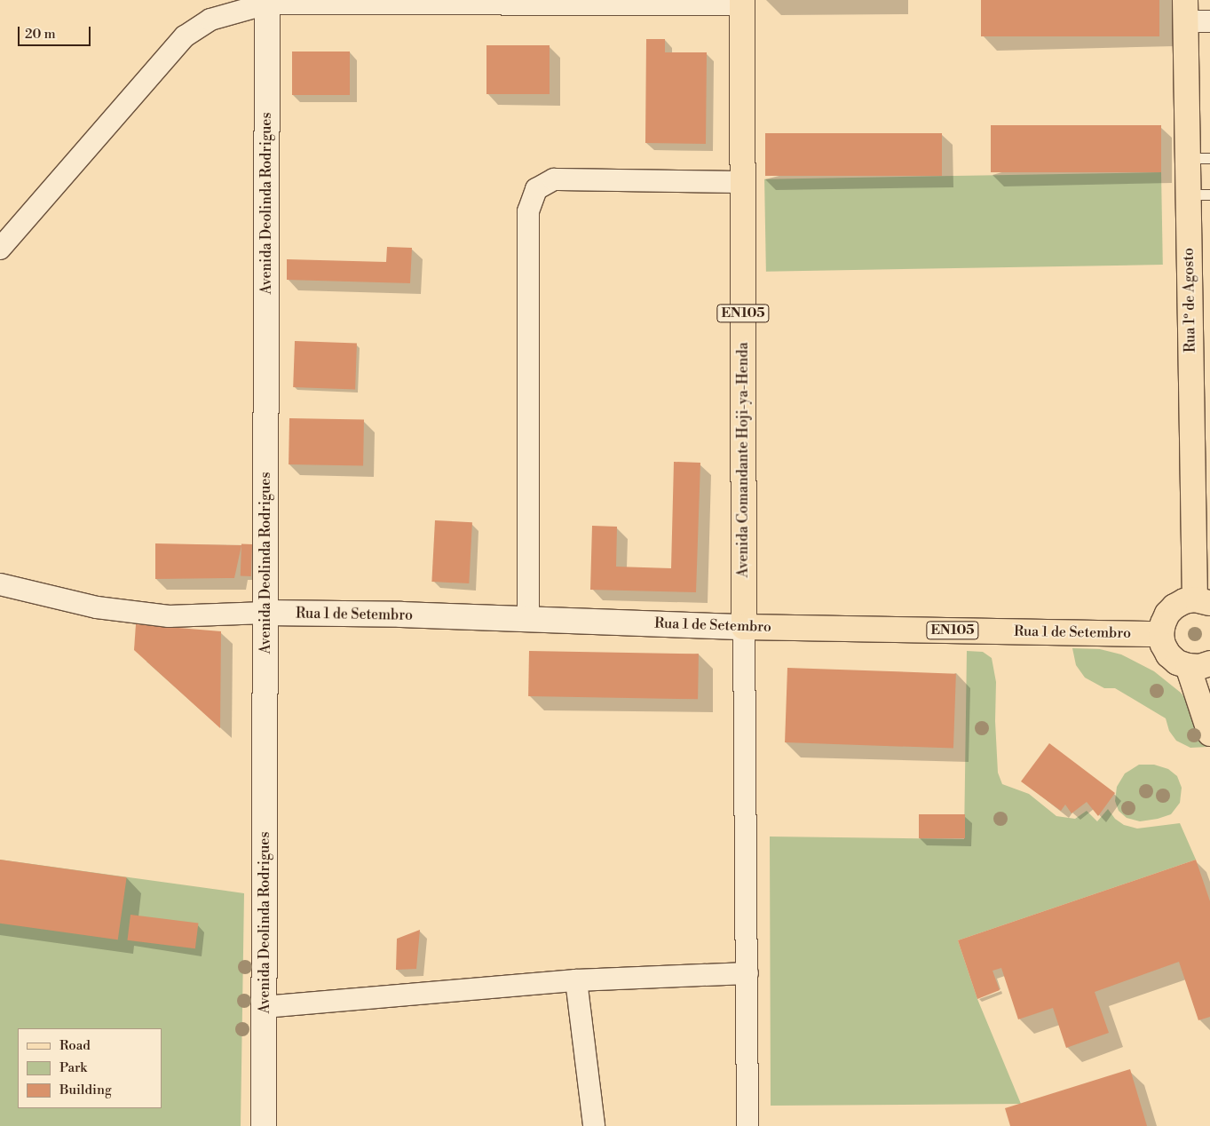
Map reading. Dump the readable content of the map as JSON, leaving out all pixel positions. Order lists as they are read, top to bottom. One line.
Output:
{"streets":{"main road":["Rua 1º de Agosto","EN105","Avenida Comandante Hoji-ya-Henda","Rua 1 de Setembro"],"street":["Avenida Deolinda Rodrigues"]},"crossings":[["Avenida Deolinda Rodrigues","Rua 1 de Setembro"],["Avenida Comandante Hoji-ya-Henda","Rua 1 de Setembro"]],"legend":["Road","Park","Building"],"scale_bar":"20 m"}
